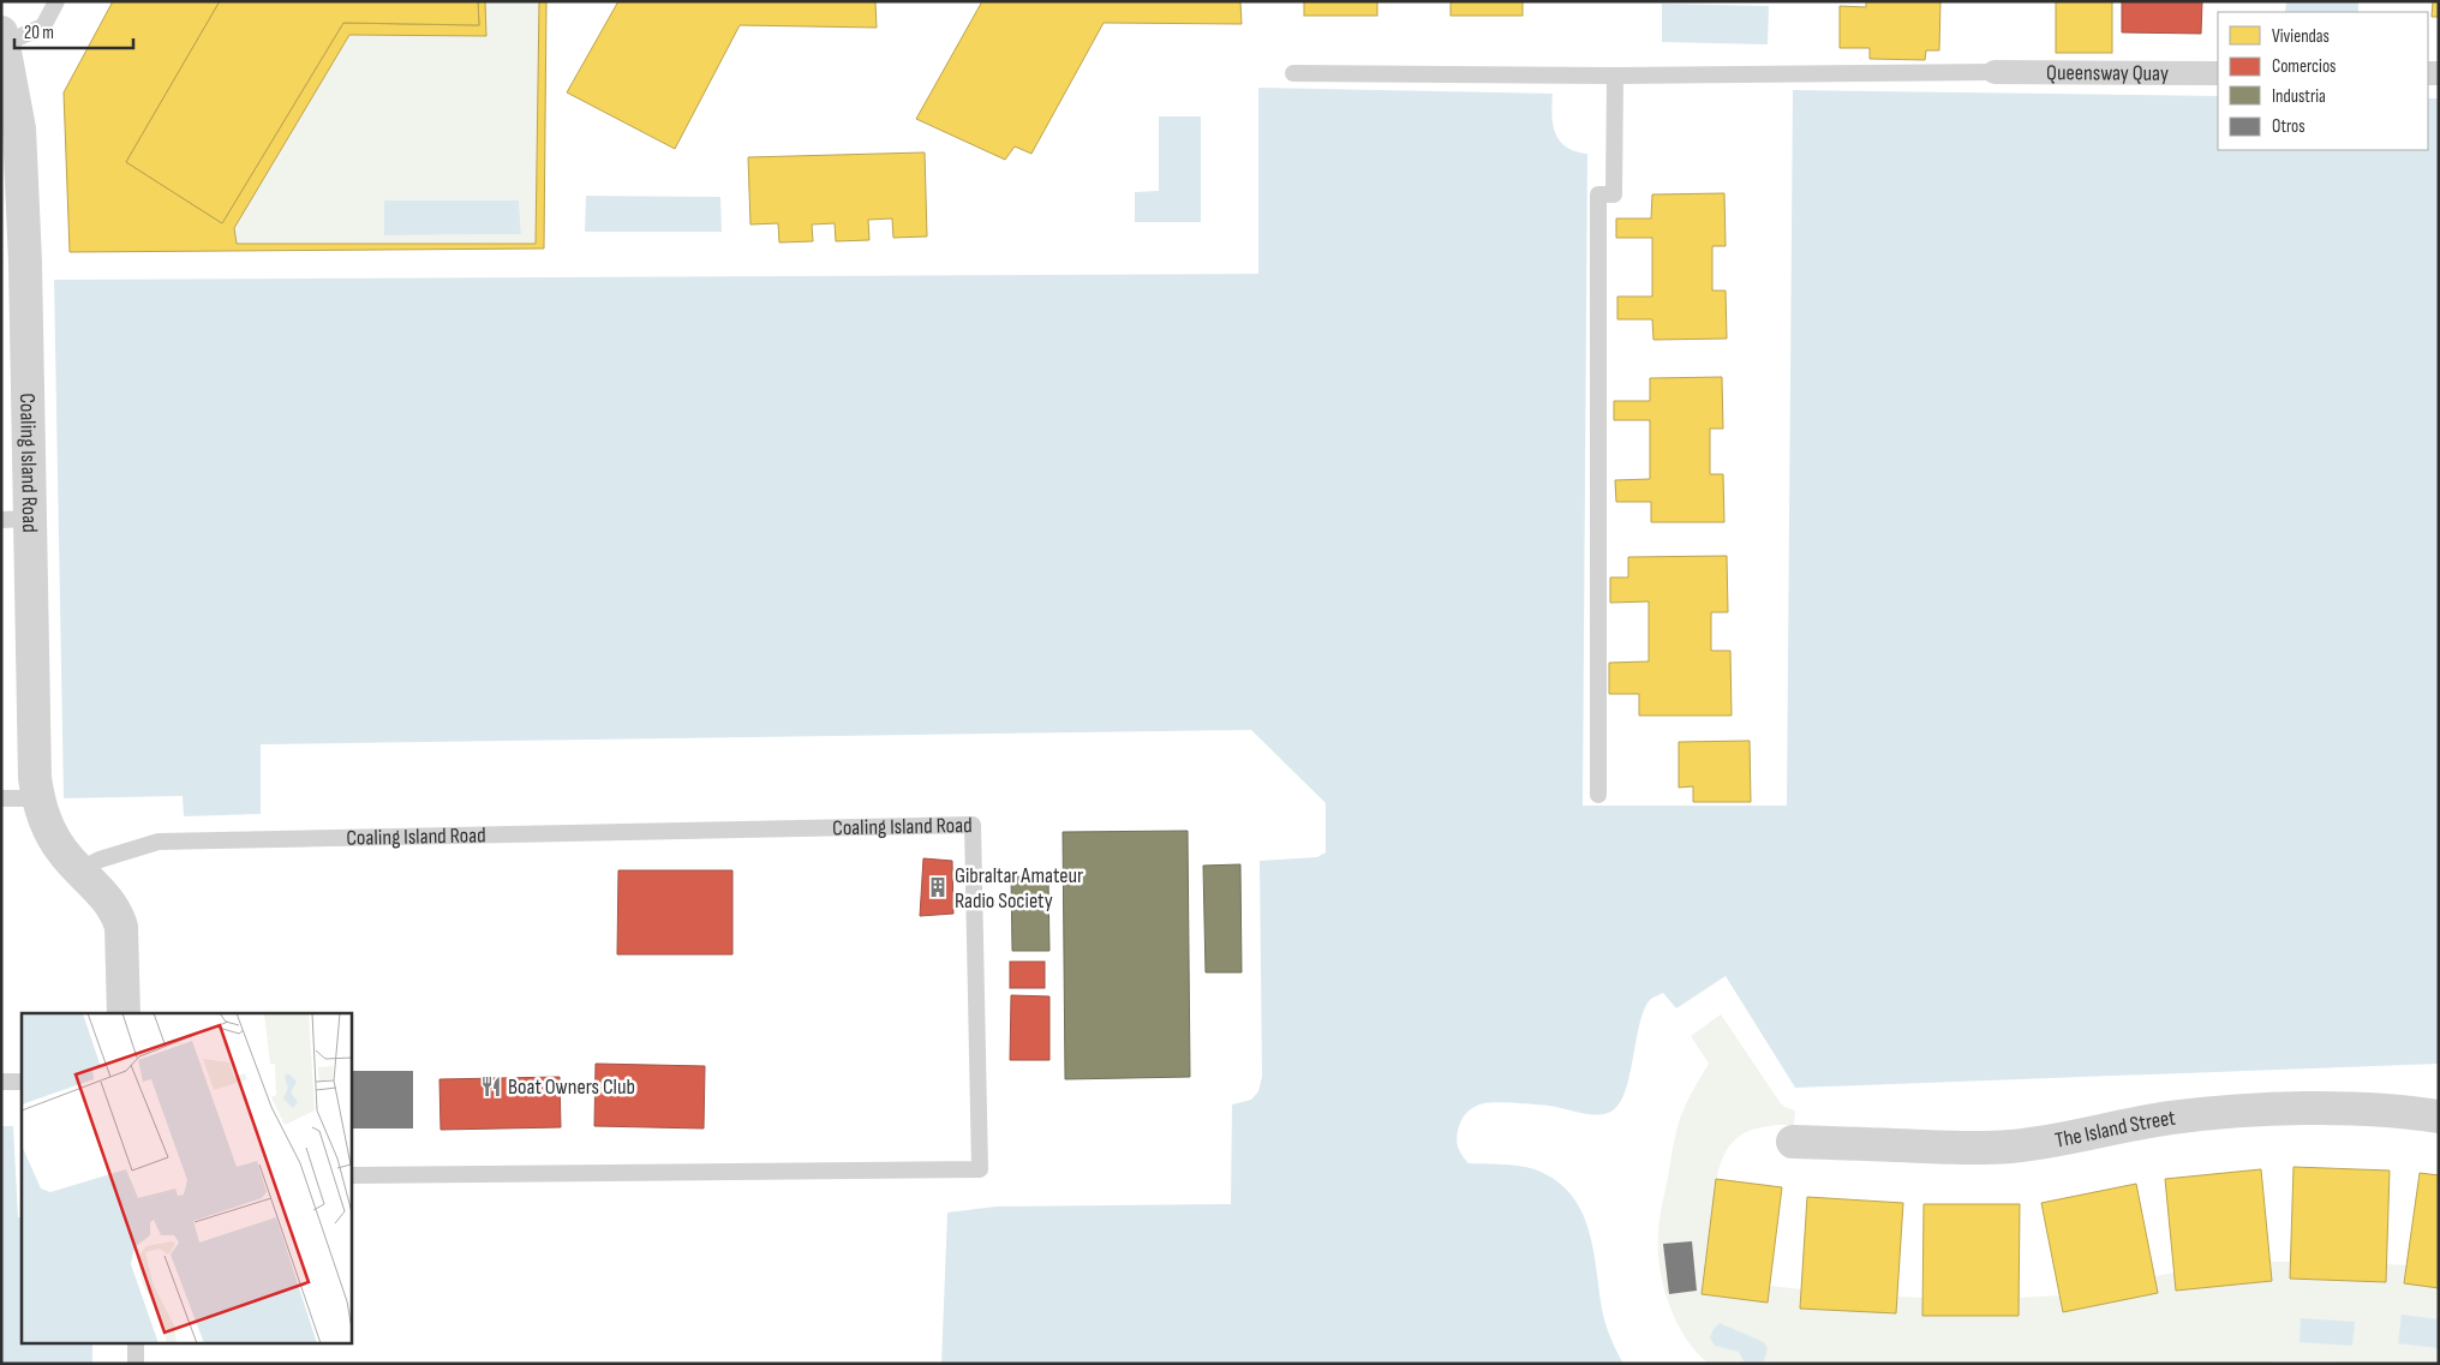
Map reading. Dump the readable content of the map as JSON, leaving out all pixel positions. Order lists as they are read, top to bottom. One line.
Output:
{"streets":{"street":["Queensway Quay","Coaling Island Road","The Island Street"]},"places":{"building":["Gibraltar Amateur Radio Society"],"restaurant":["Boat Owners Club"]},"legend":["Viviendas","Comercios","Industria","Otros"],"scale_bar":"20 m"}
